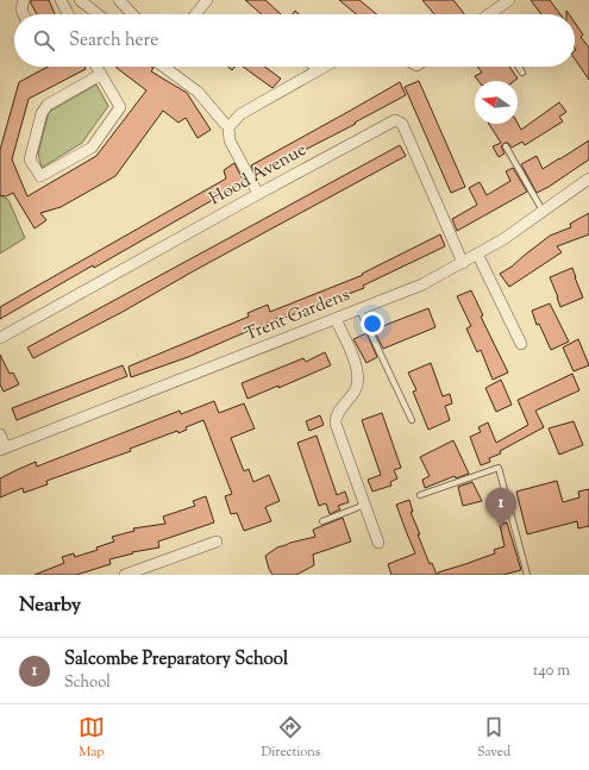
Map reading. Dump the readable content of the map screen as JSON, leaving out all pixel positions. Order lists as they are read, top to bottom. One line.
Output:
{"streets":{"street":["Hood Avenue","Trent Gardens"]},"crossings":[["Hood Avenue","Trent Gardens"]],"north":"left","page":{"search":"Search here","pins":"1","heading":"Nearby","list":[{"mark":"1","name":"Salcombe Preparatory School","note":"School","value":"140 m"}],"nav":["Map","Directions","Saved"]}}
